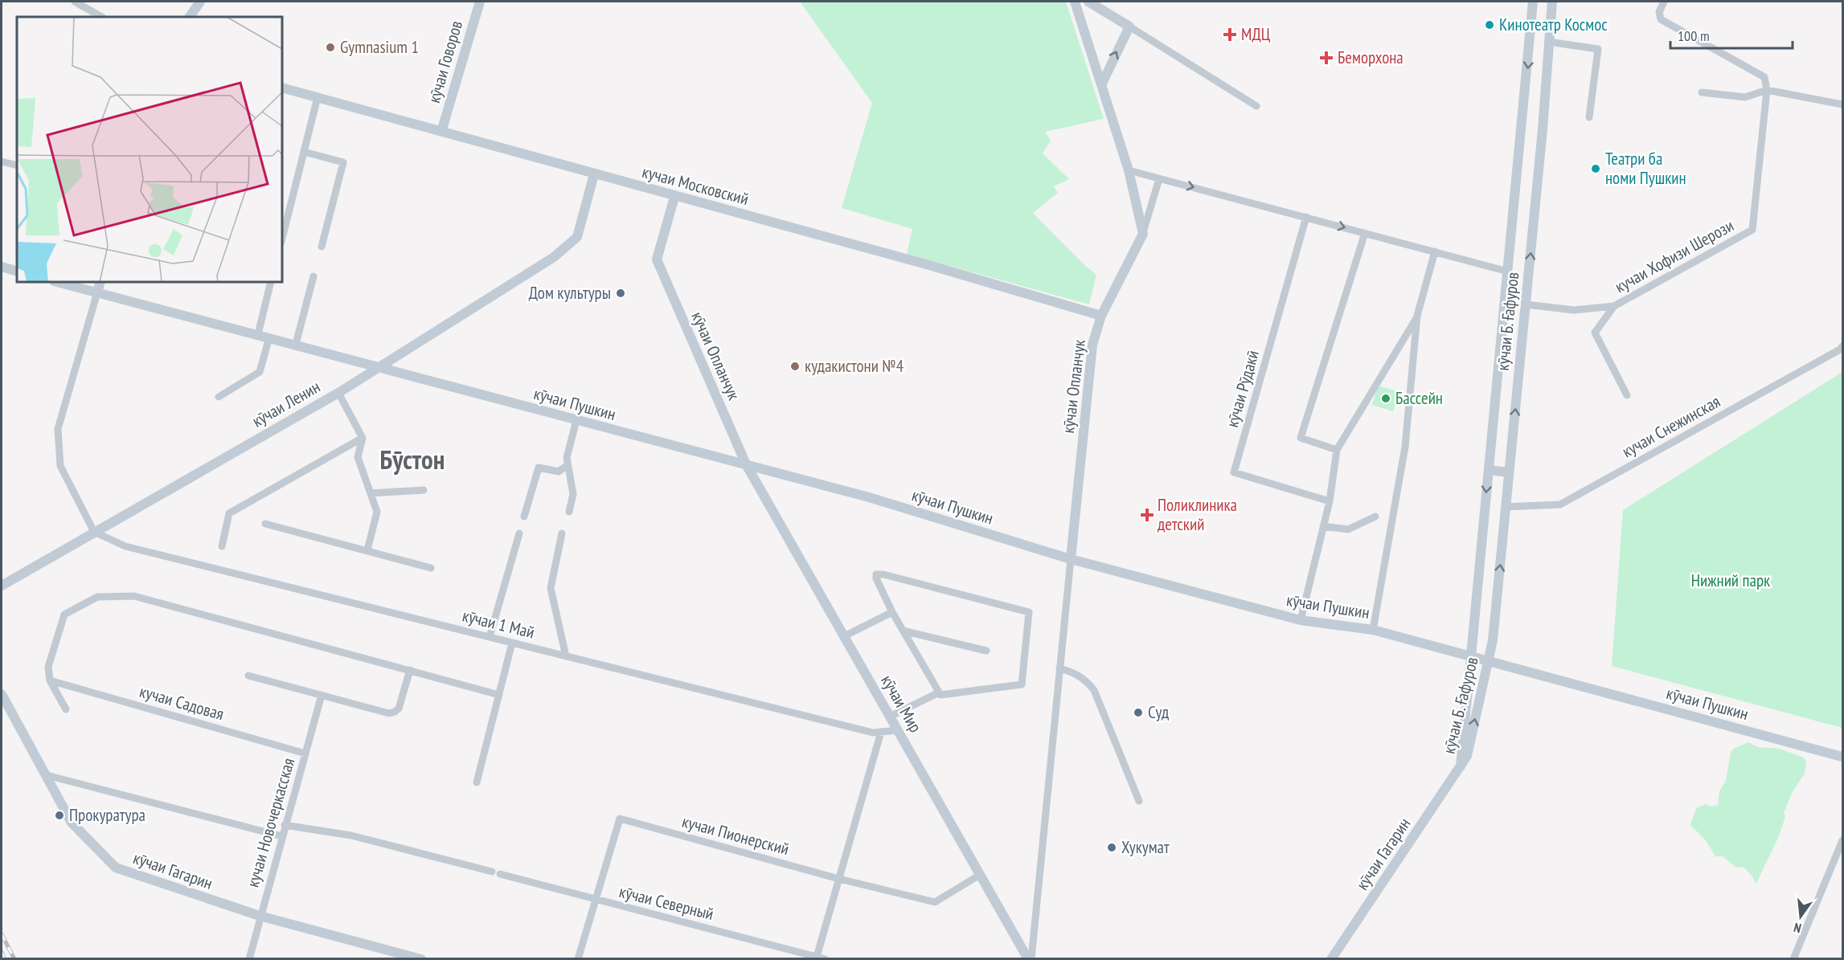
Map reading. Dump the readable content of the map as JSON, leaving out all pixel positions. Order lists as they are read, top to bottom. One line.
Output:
{"streets":{"street":["кӯчаи Говоров","кучаи Московский","кучаи Хофизи Шерози","кӯчаи Б. Ғафуров","кӯчаи Опланчук","кӯчаи Рӯдакӣ","кӯчаи Ленин","кӯчаи Пушкин","кучаи Снежинская","кӯчаи 1 Май","кучаи Садовая","кӯчаи Мир","кучаи Новочеркасская","кучаи Пионерский","кӯчаи Гагарин","кӯчаи Северный"]},"crossings":[["кӯчаи Говоров","кучаи Московский"],["кучаи Московский","кӯчаи Опланчук"],["кучаи Московский","кӯчаи Ленин"],["кӯчаи Б. Ғафуров","кӯчаи Пушкин"],["кӯчаи Б. Ғафуров","кучаи Снежинская"],["кӯчаи Б. Ғафуров","кӯчаи Гагарин"],["кӯчаи Опланчук","кӯчаи Пушкин"],["кӯчаи Опланчук","кӯчаи Мир"],["кӯчаи Ленин","кӯчаи Пушкин"],["кӯчаи Ленин","кӯчаи 1 Май"],["кӯчаи Пушкин","кӯчаи Мир"],["кӯчаи 1 Май","кӯчаи Мир"],["кучаи Садовая","кучаи Новочеркасская"],["кӯчаи Мир","кучаи Пионерский"],["кучаи Новочеркасская","кӯчаи Гагарин"],["кучаи Пионерский","кӯчаи Северный"]],"districts":["Бӯстон"],"parks":["Нижний парк"],"places":{"other":["Кинотеатр Космос","Gymnasium 1","Театри ба номи Пушкин","Дом культуры","кудакистони №4","Бассейн","Суд","Прокуратура","Хукумат"],"health":["МДЦ","Беморхона","Поликлиника детский"]},"scale_bar":"100 m","north":"bottom"}
